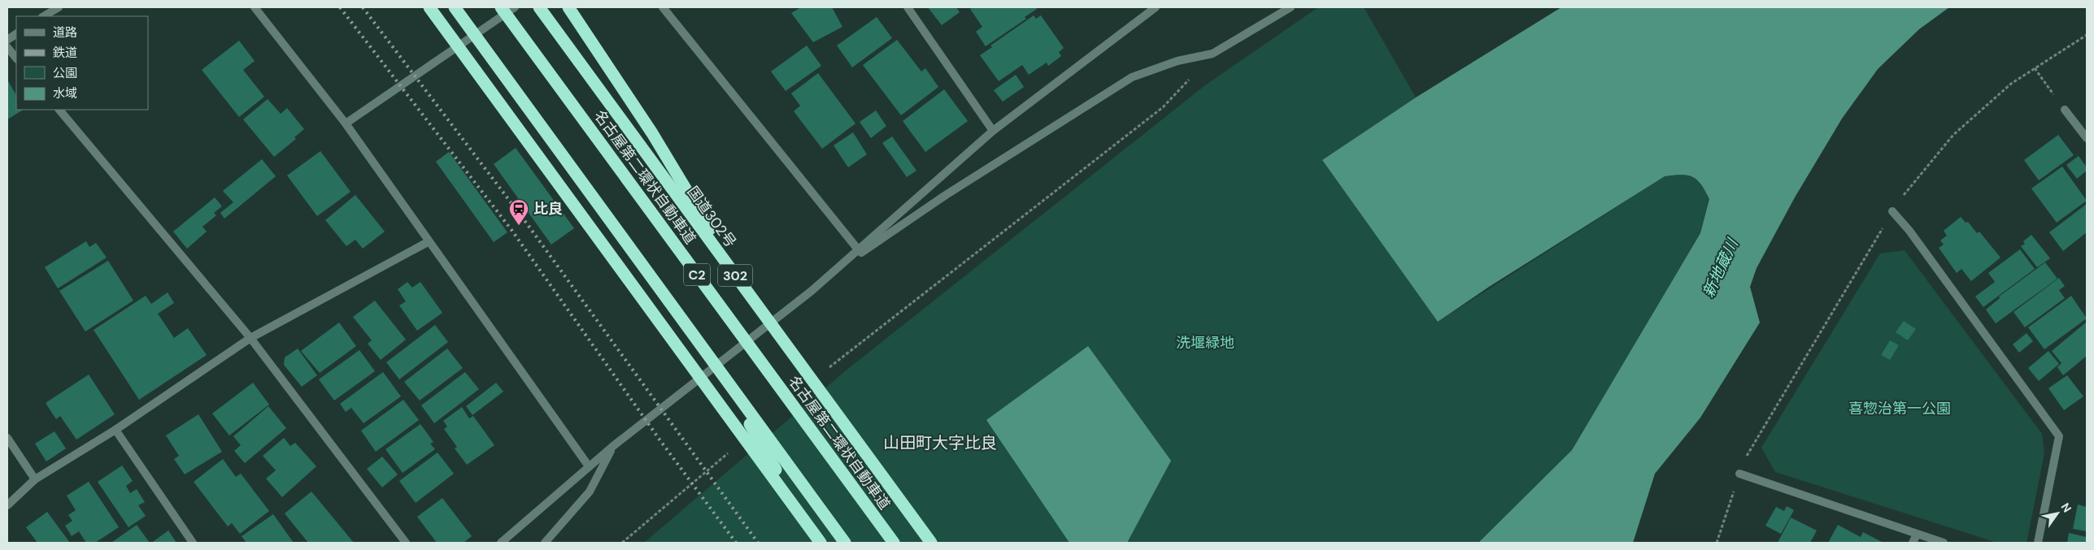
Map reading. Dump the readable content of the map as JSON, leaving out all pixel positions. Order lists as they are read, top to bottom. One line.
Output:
{"streets":{"highway":["名古屋第二環状自動車道","国道302号","C2","302"]},"districts":["山田町大字比良"],"water":["新地蔵川"],"parks":["洗堰緑地","喜惣治第一公園"],"places":{"station":["比良"]},"legend":["道路","鉄道","公園","水域"],"north":"top right"}
